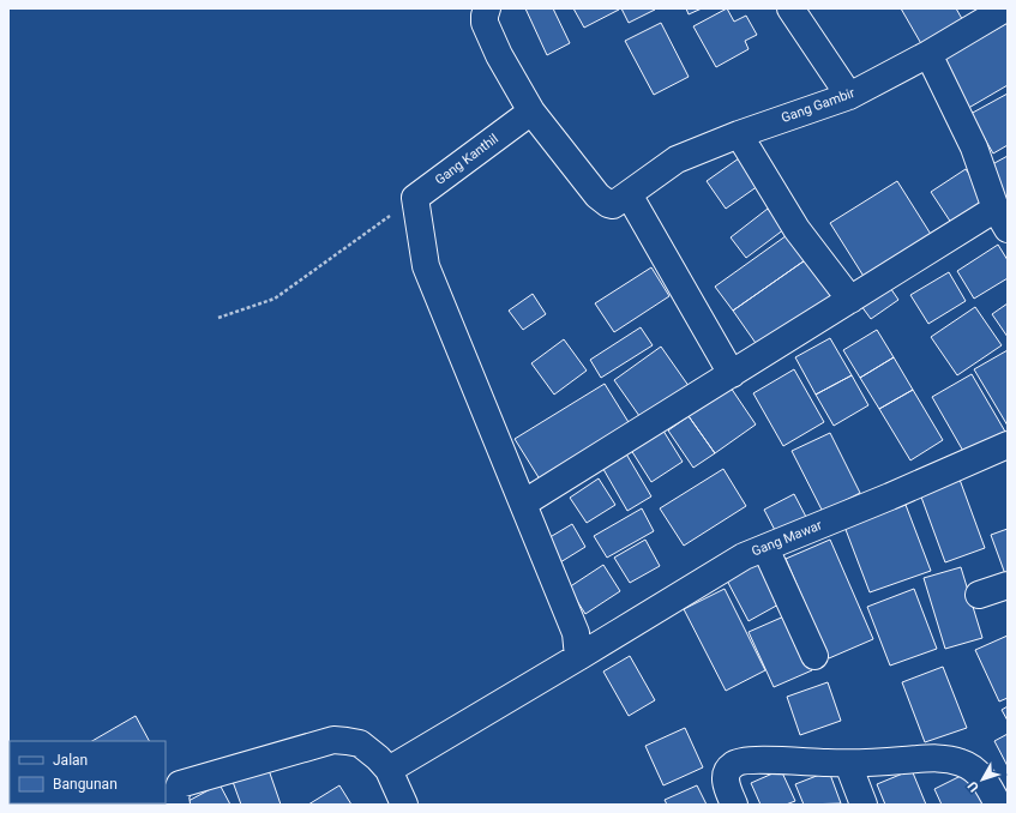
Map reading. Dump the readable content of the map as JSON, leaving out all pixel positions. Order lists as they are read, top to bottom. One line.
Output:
{"streets":{"street":["Gang Gambir","Gang Kanthil","Gang Mawar"]},"crossings":[["Gang Gambir","Gang Kanthil"]],"legend":["Jalan","Bangunan"],"north":"bottom left"}
